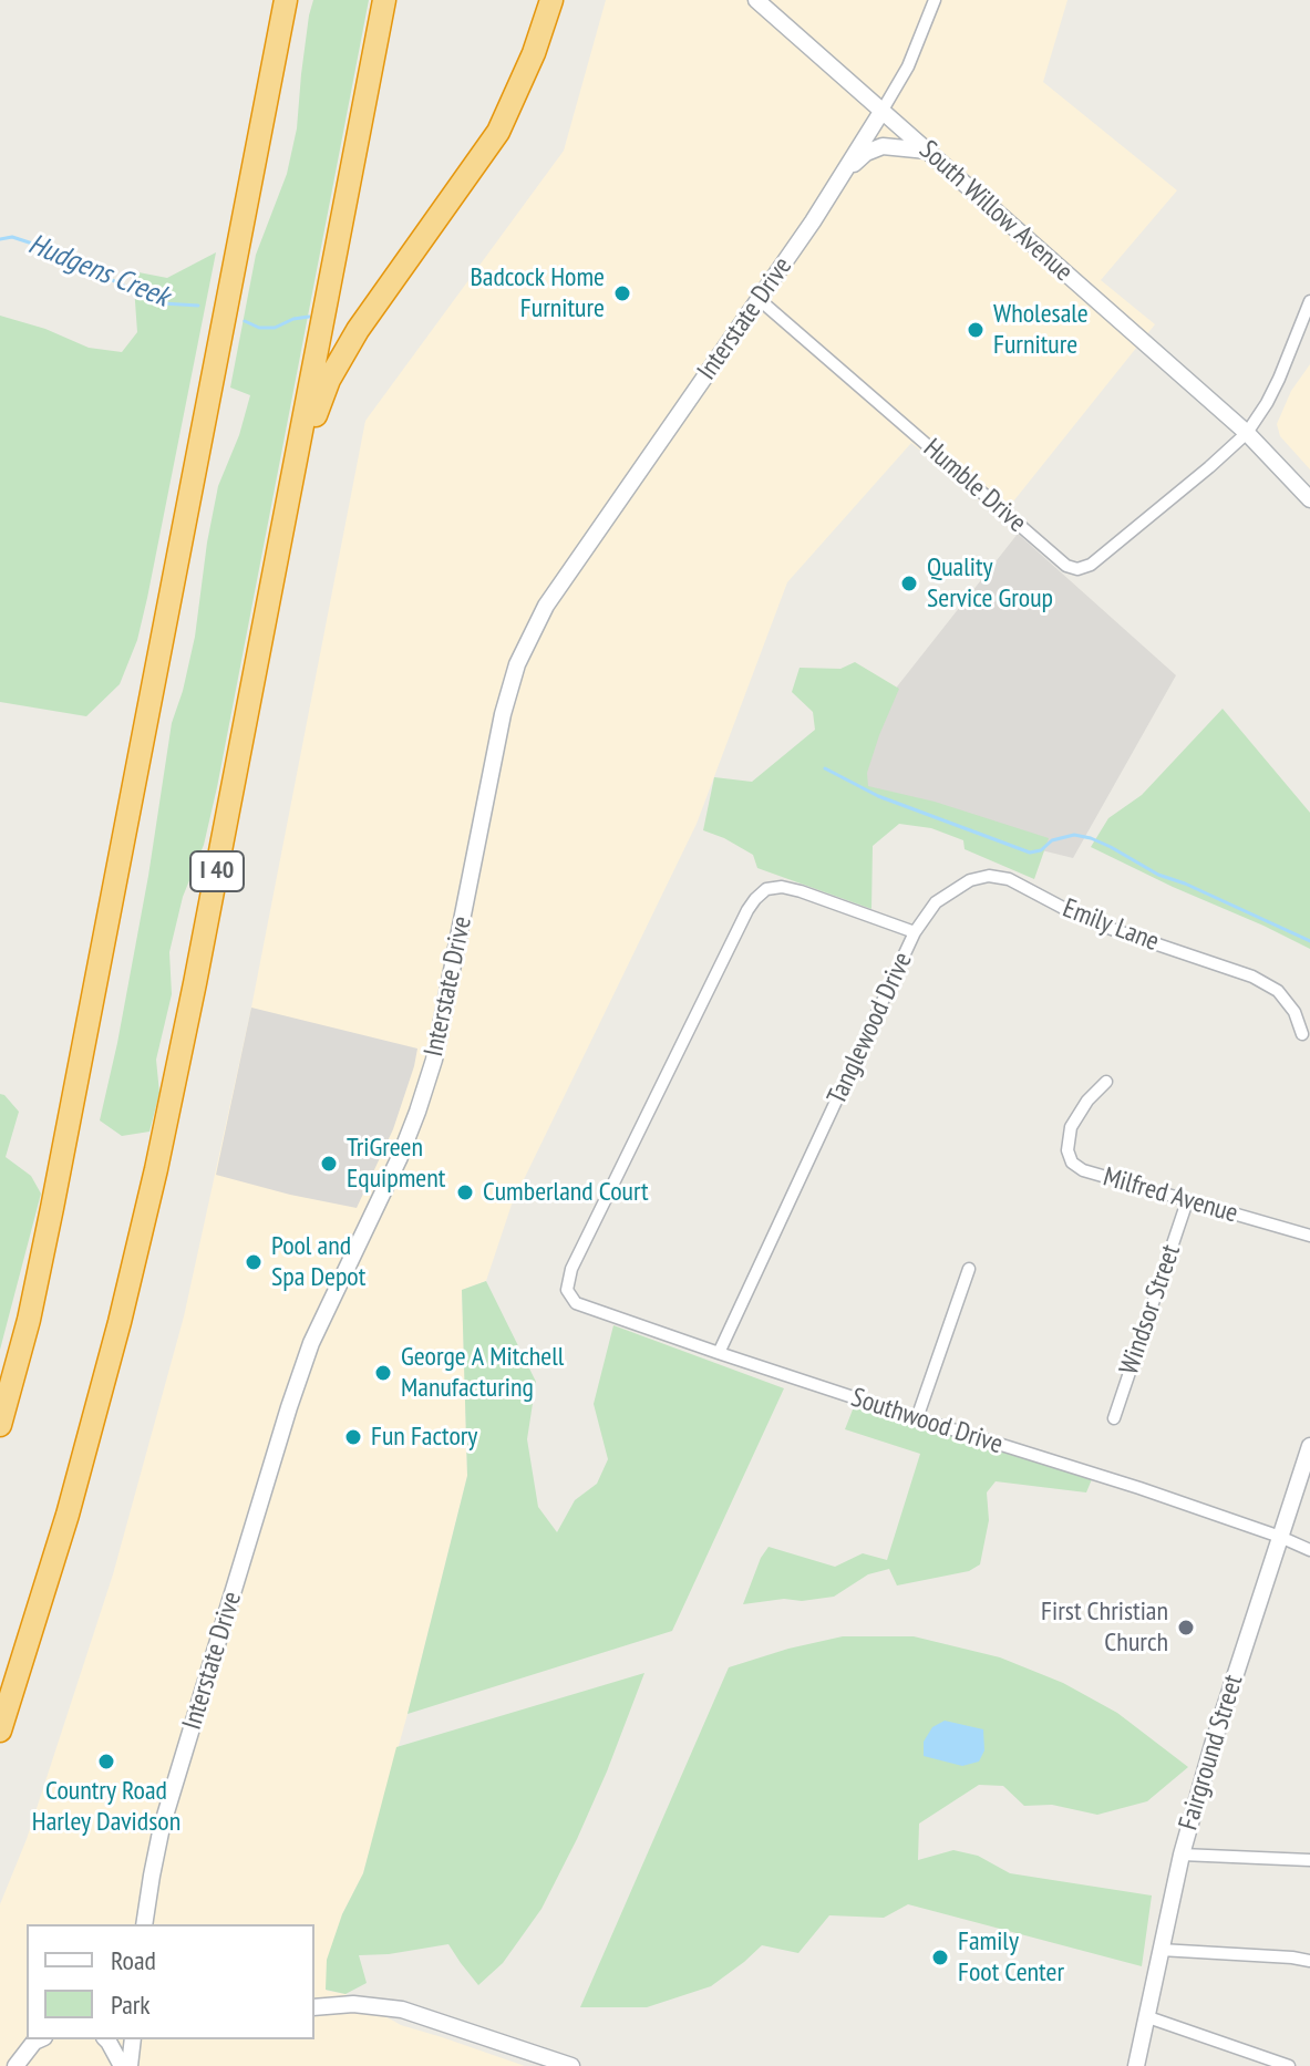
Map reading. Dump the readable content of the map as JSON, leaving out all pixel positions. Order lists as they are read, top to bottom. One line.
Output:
{"streets":{"highway":["I 40"],"main road":["South Willow Avenue","Interstate Drive","Fairground Street"],"street":["Humble Drive","Emily Lane","Tanglewood Drive","Milfred Avenue","Windsor Street","Southwood Drive"]},"crossings":[["South Willow Avenue","Interstate Drive"],["South Willow Avenue","Humble Drive"],["Interstate Drive","Humble Drive"],["Emily Lane","Tanglewood Drive"],["Tanglewood Drive","Southwood Drive"],["Milfred Avenue","Windsor Street"],["Southwood Drive","Fairground Street"]],"water":["Hudgens Creek"],"places":["Badcock Home Furniture","Wholesale Furniture","Quality Service Group","TriGreen Equipment","Cumberland Court","Pool and Spa Depot","George A Mitchell Manufacturing","Fun Factory","First Christian Church","Country Road Harley Davidson","Family Foot Center"],"legend":["Road","Park"]}
